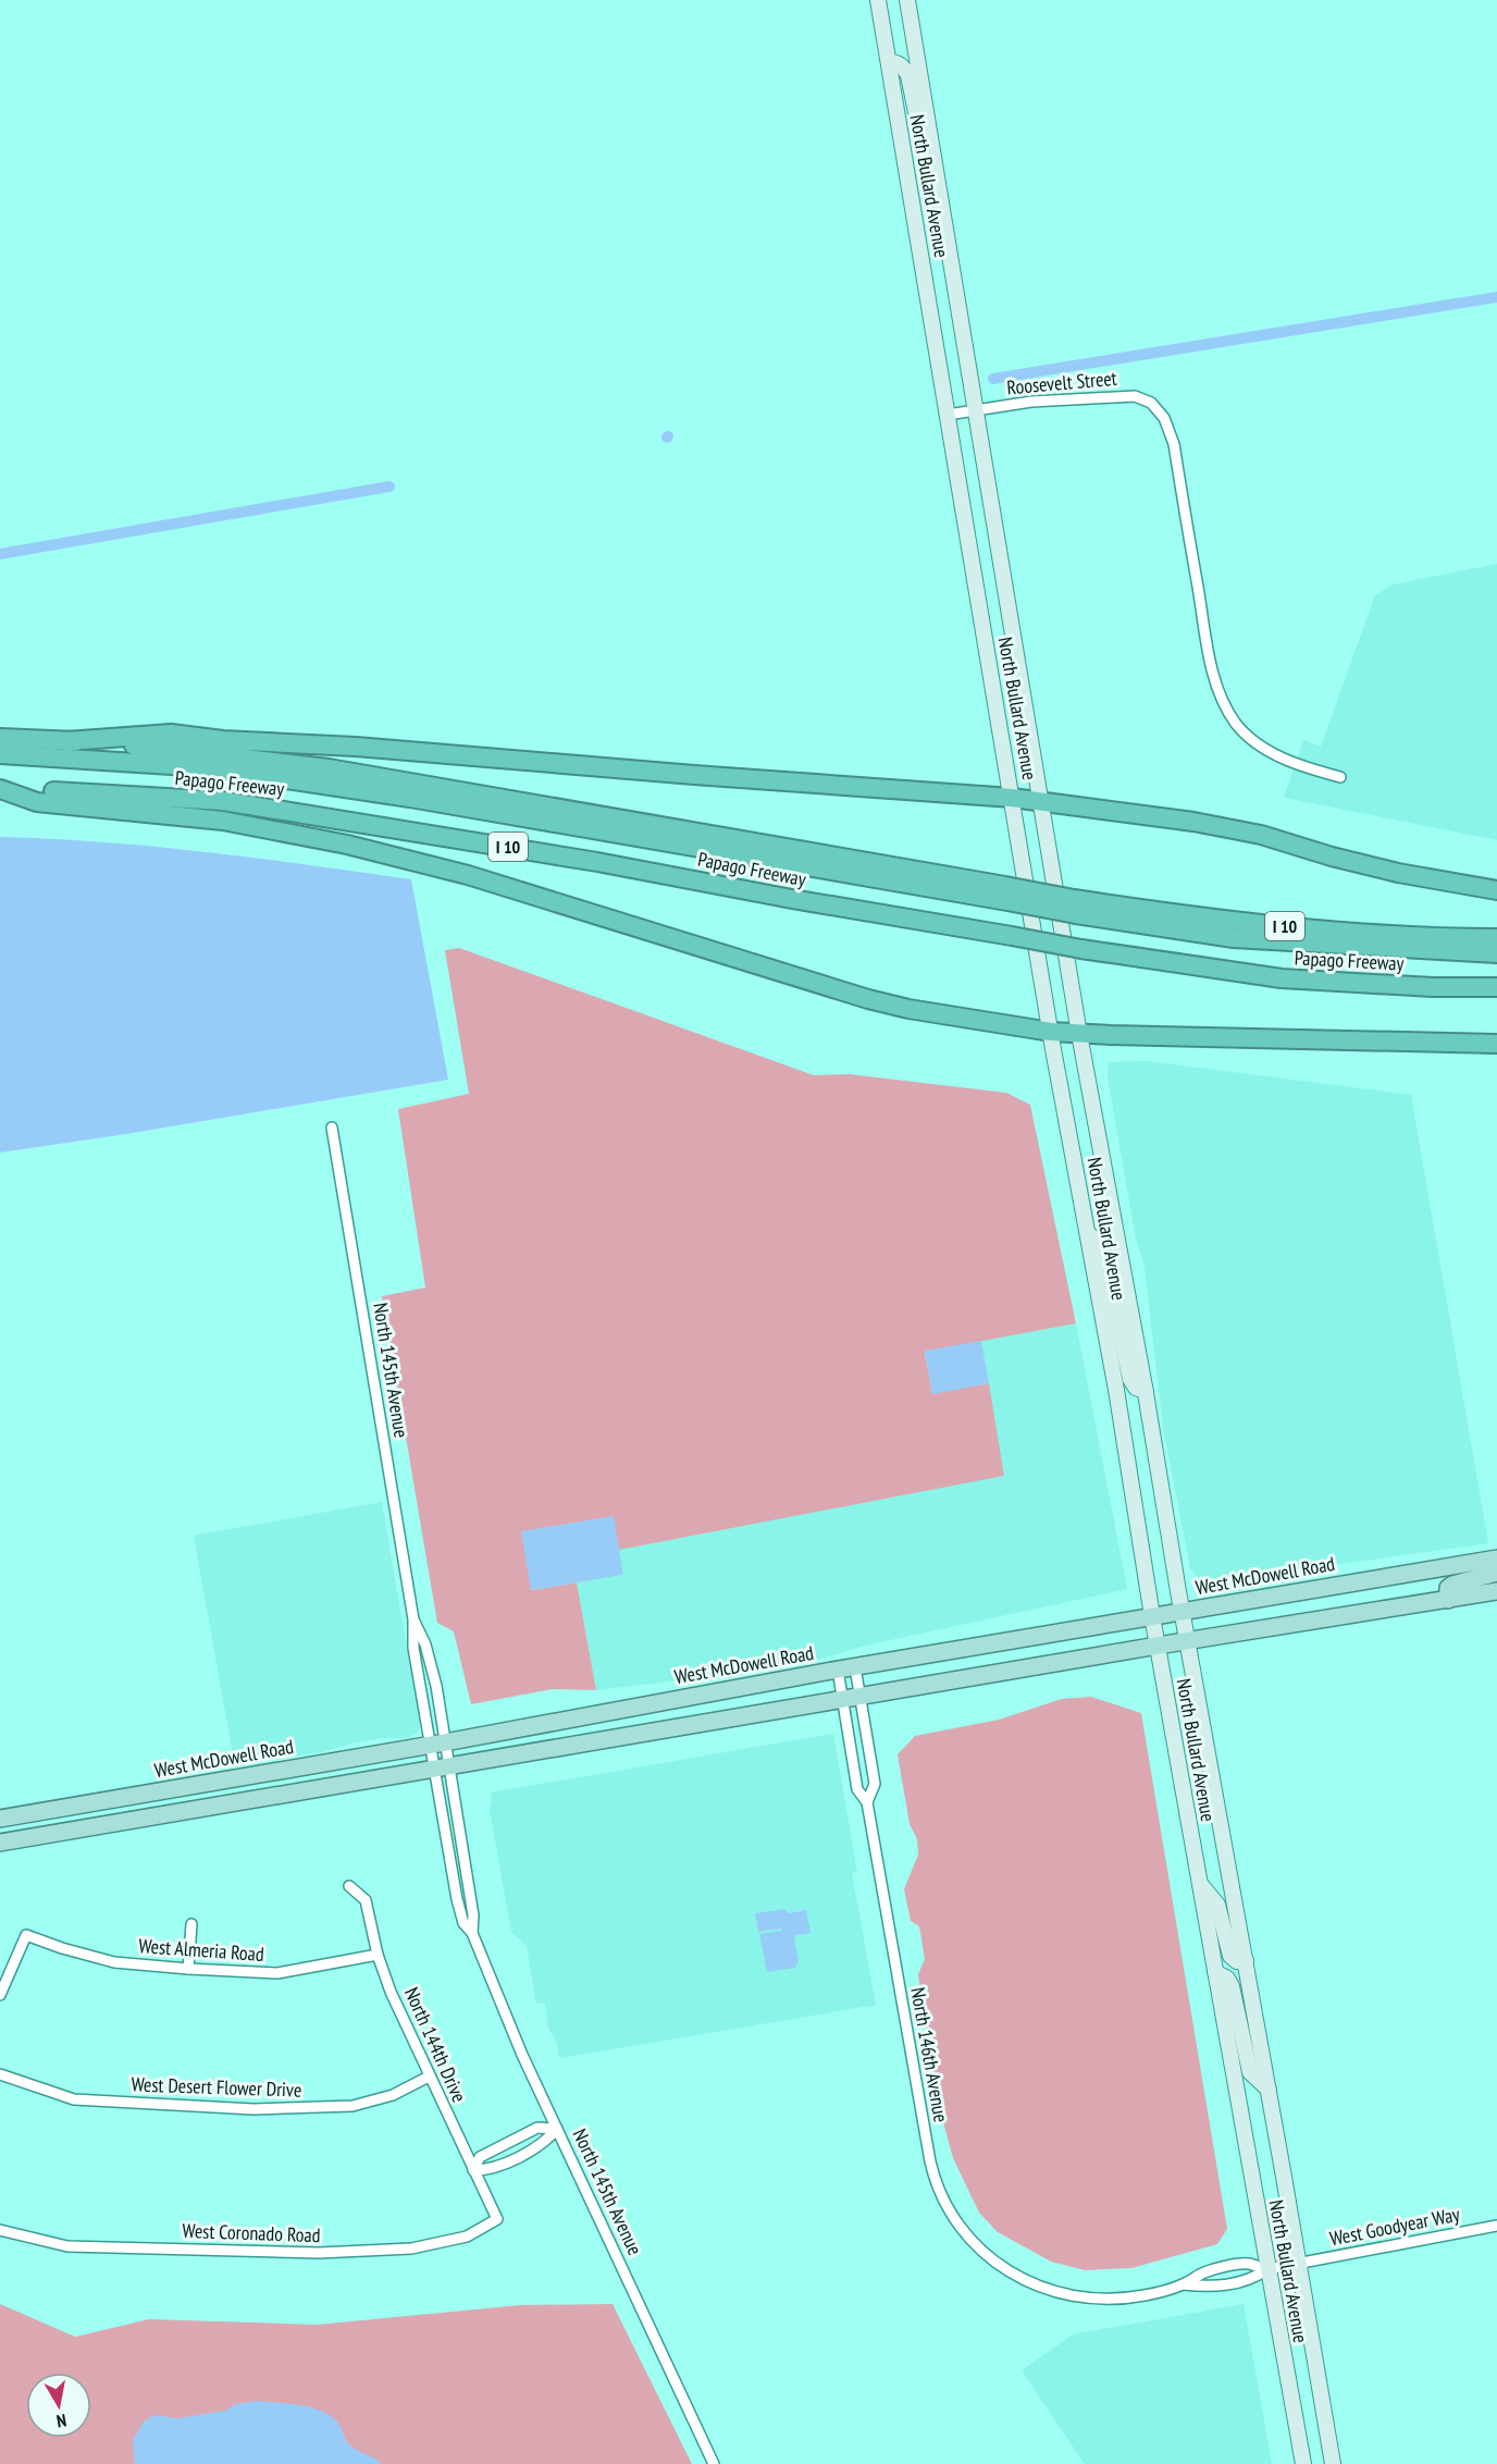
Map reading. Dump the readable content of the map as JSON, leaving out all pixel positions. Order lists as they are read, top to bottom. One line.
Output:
{"streets":{"highway":["Papago Freeway","I 10"],"main road":["North Bullard Avenue","West McDowell Road"],"street":["Roosevelt Street","North 145th Avenue","West Almeria Road","North 144th Drive","North 146th Avenue","West Desert Flower Drive","West Goodyear Way","West Coronado Road"]},"crossings":[["North Bullard Avenue","Roosevelt Street"],["North Bullard Avenue","West McDowell Road"],["North Bullard Avenue","West Goodyear Way"],["North 145th Avenue","West McDowell Road"],["West McDowell Road","North 146th Avenue"],["West Almeria Road","North 144th Drive"],["North 144th Drive","West Desert Flower Drive"],["North 144th Drive","West Coronado Road"]],"north":"bottom"}
